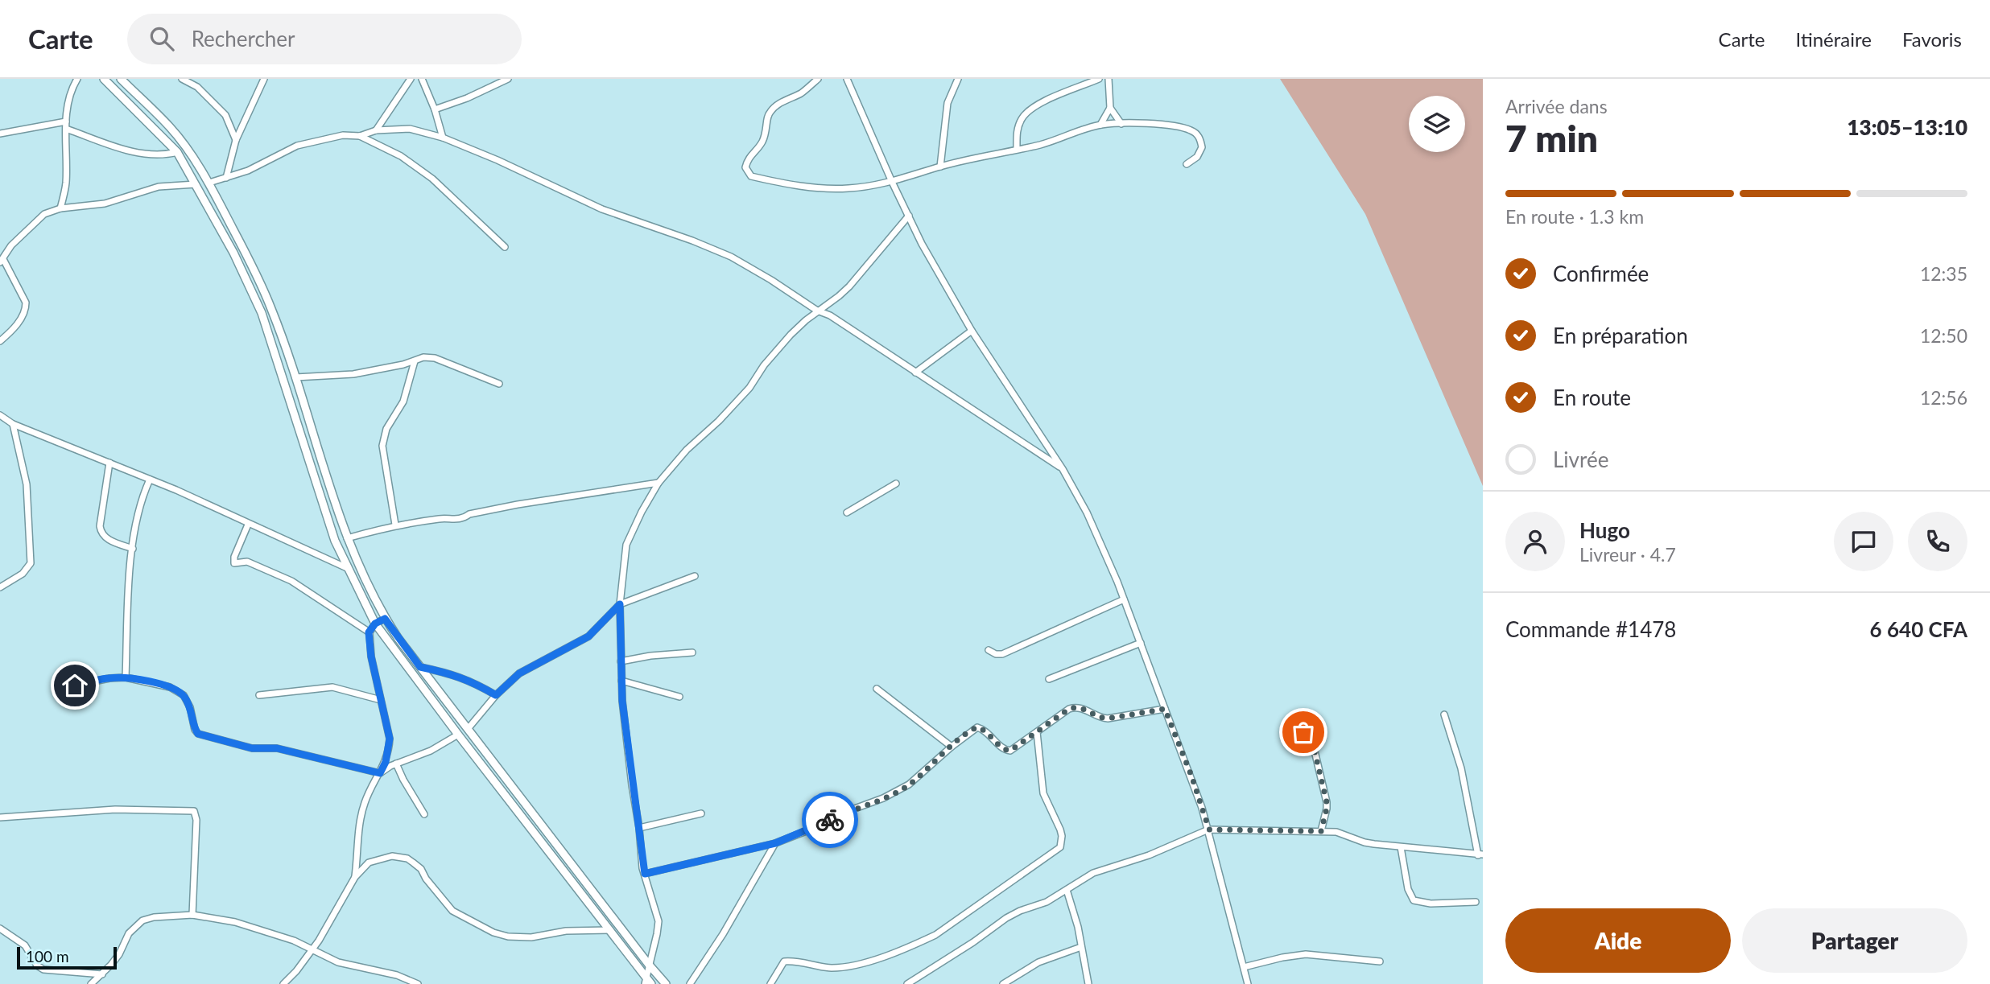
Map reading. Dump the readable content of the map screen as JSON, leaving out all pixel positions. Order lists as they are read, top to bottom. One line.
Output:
{"scale_bar":"100 m","page":{"header":"Carte","search":"Rechercher","nav":["Carte","Itinéraire","Favoris"],"heading":["7 min","Arrivée dans","13:05–13:10"],"panel":["Hugo","Livreur · 4.7","Commande #1478","6 640 CFA"],"bar":"En route · 1.3 km","list":[["Confirmée","12:35"],["En préparation","12:50"],["En route","12:56"],"Livrée"],"buttons":["Aide","Partager"],"scale":"100 m"}}
